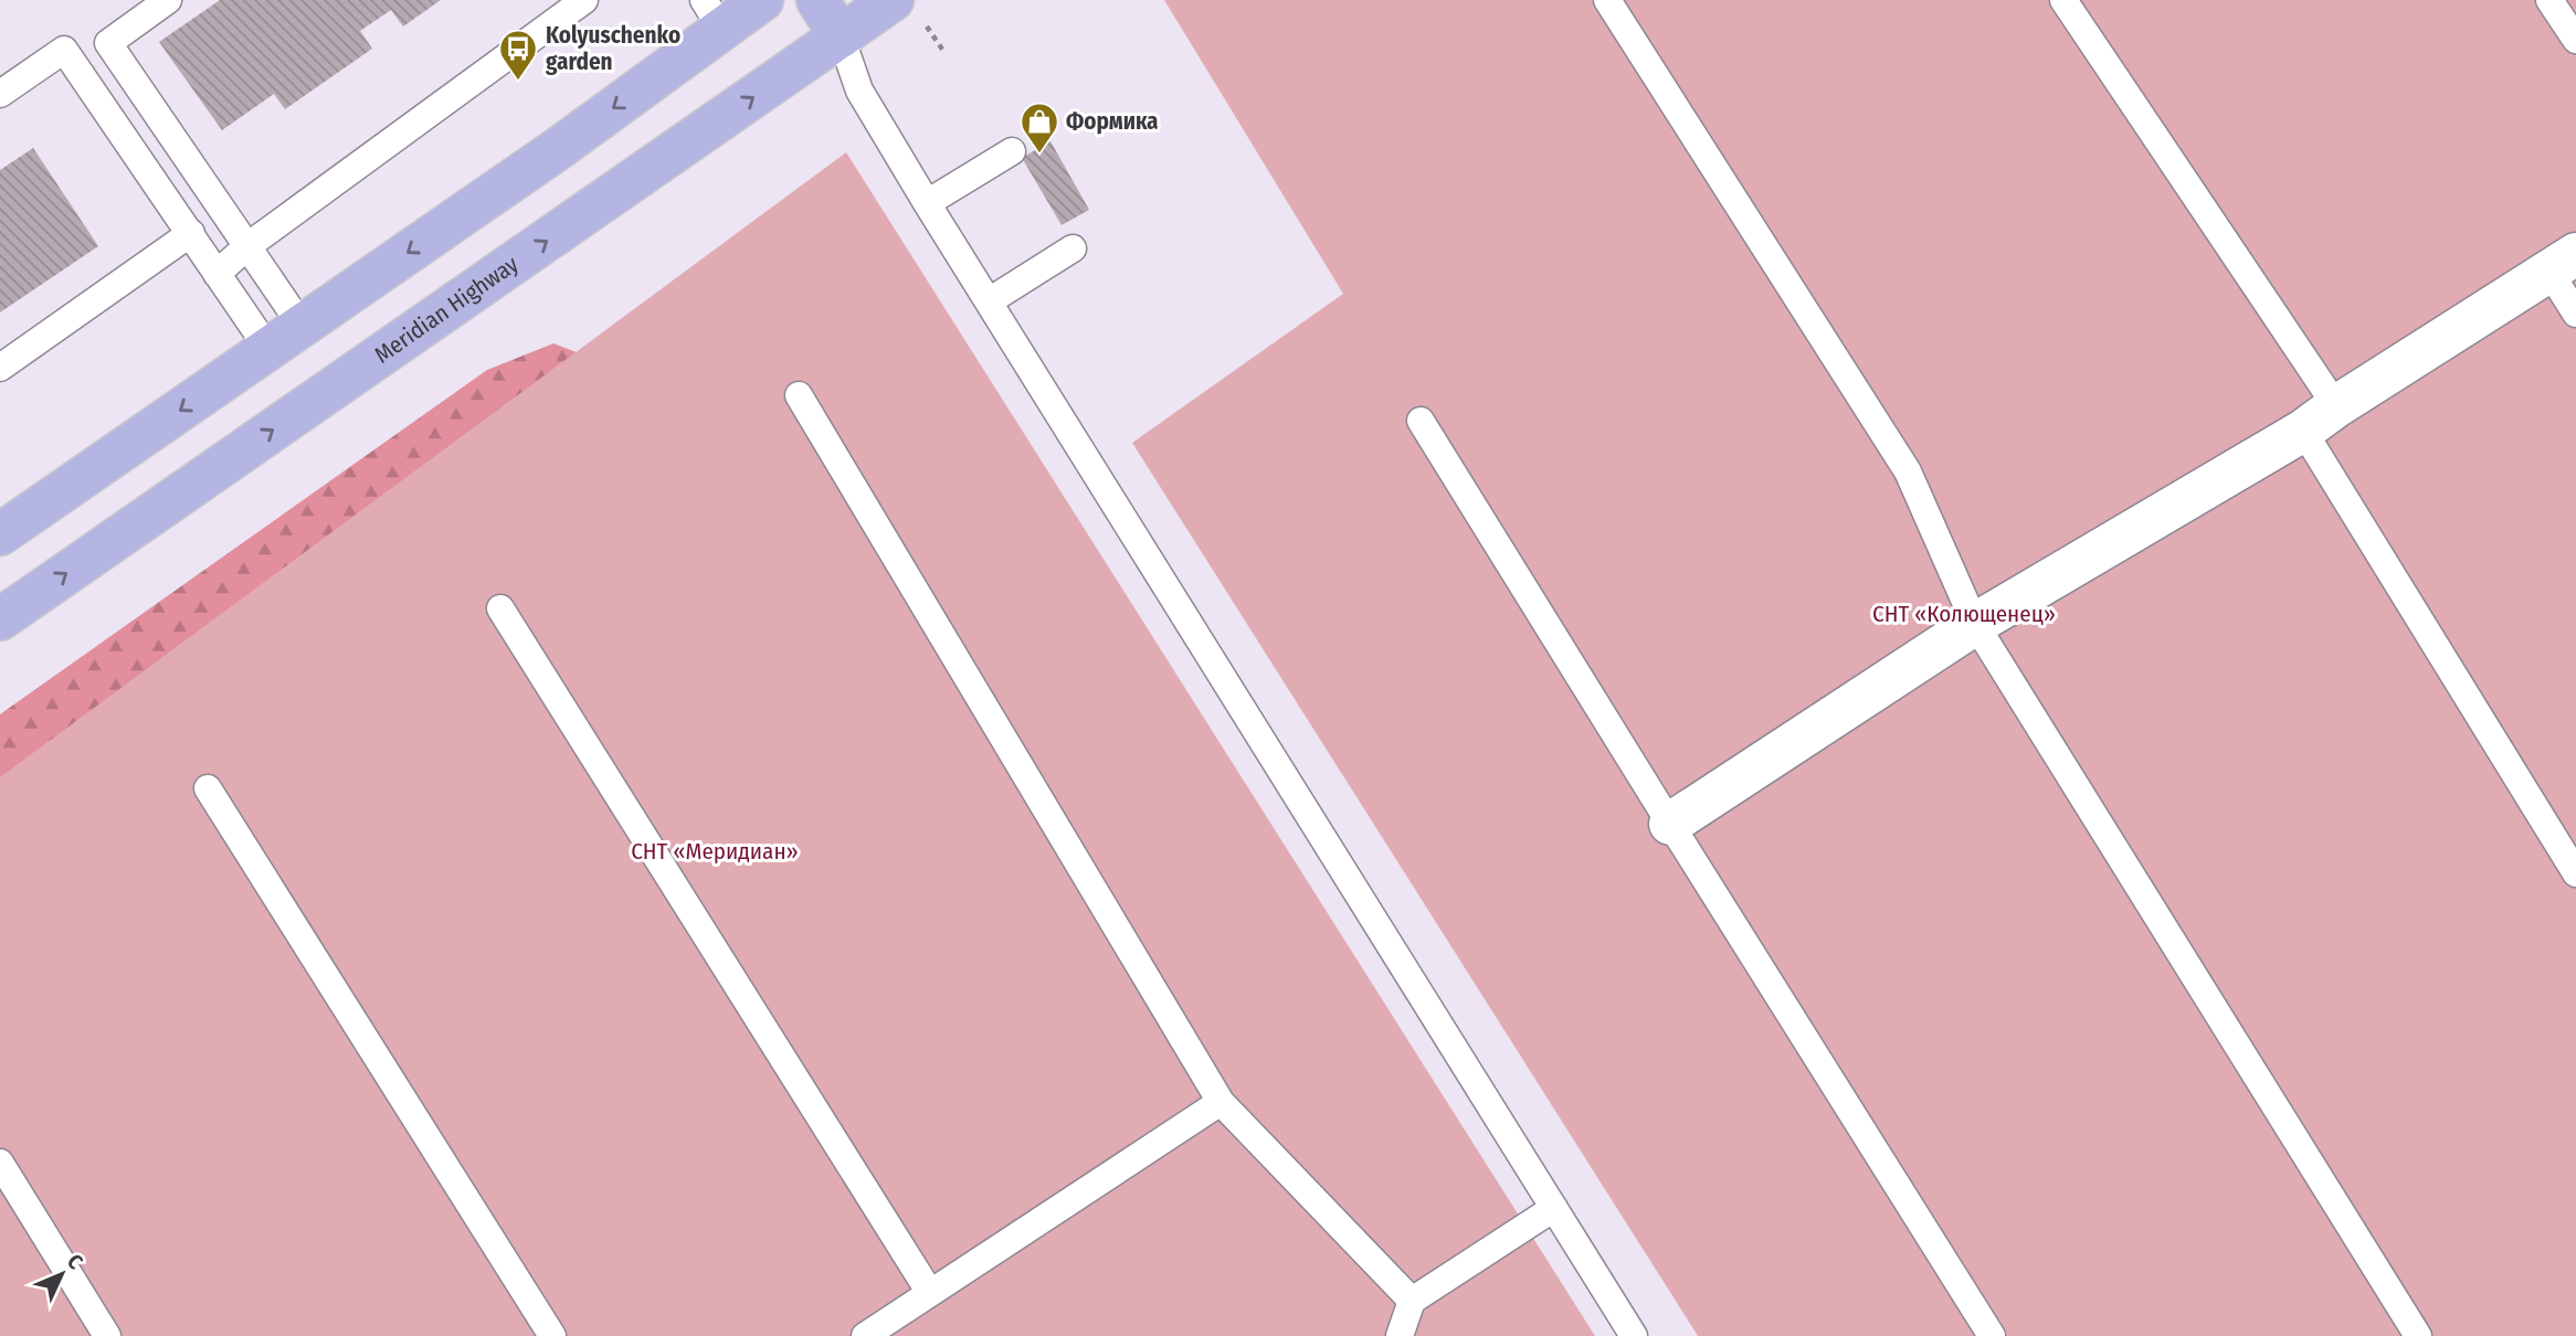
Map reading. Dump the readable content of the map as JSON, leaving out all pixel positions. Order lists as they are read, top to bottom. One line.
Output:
{"streets":{"main road":["Meridian Highway"]},"parks":["СНТ «Колющенец»","СНТ «Меридиан»"],"places":{"bus stop":["Kolyuschenko garden"],"shop":["Формика"]},"north":"top right"}
